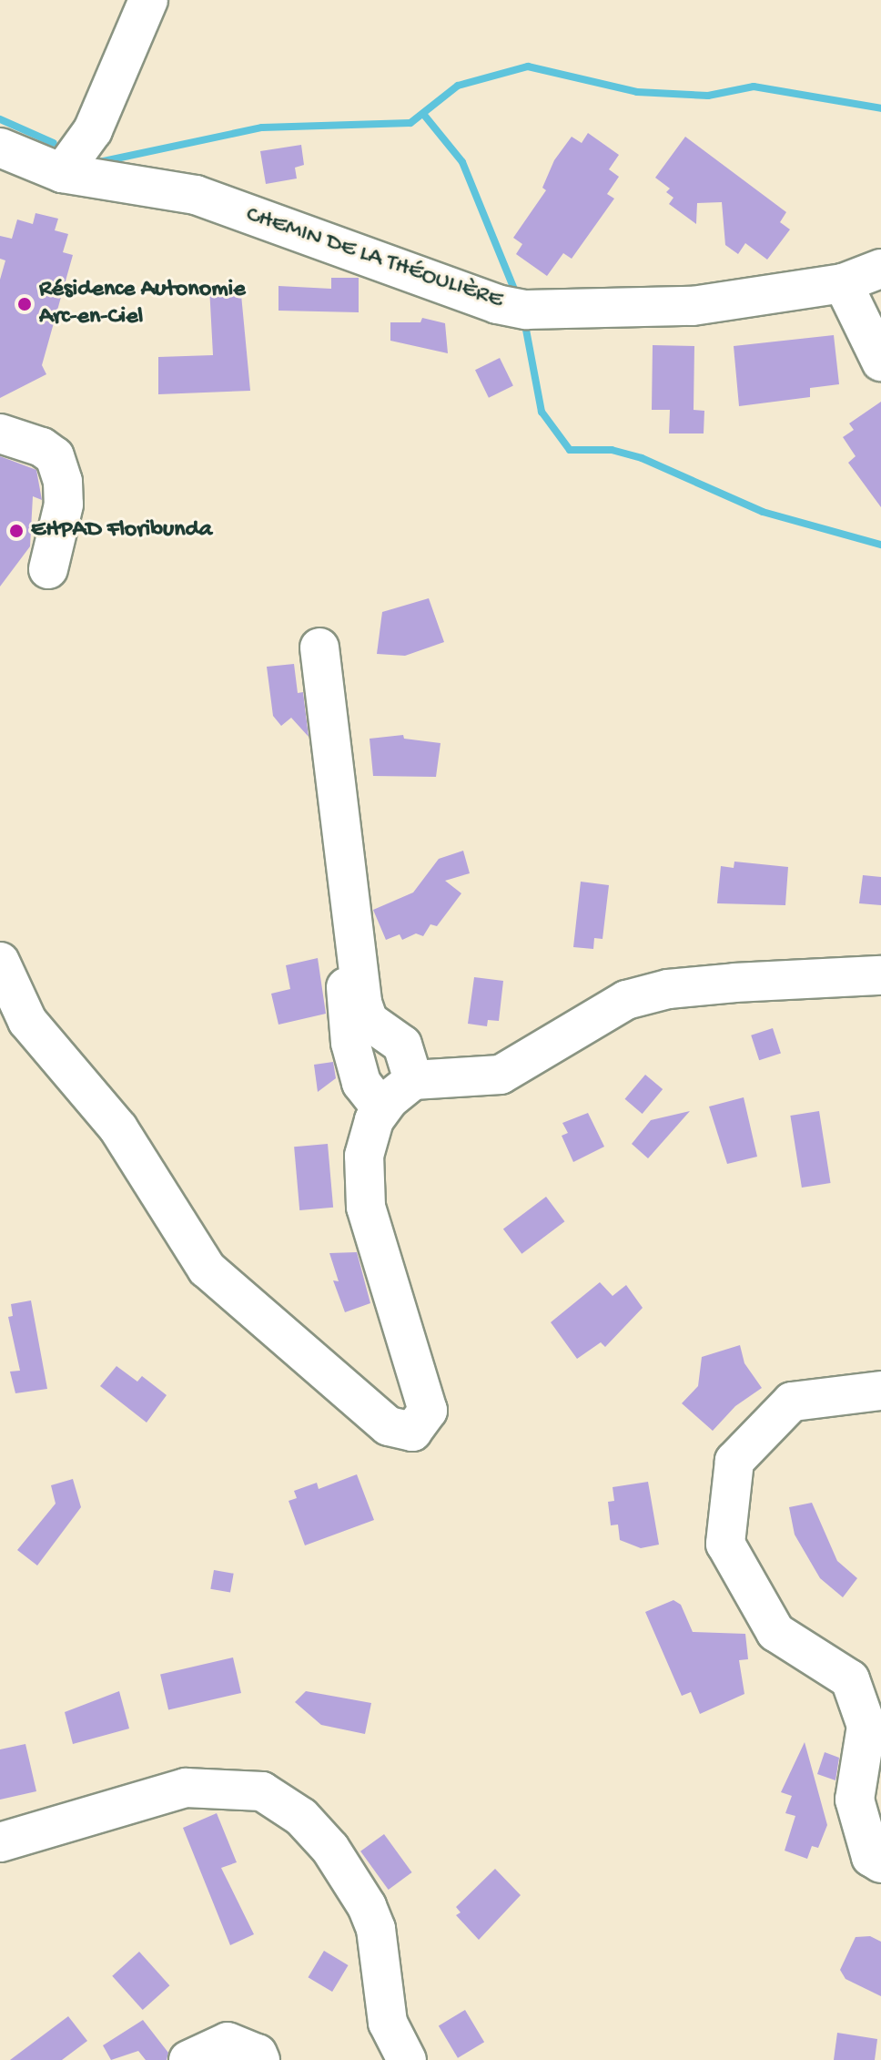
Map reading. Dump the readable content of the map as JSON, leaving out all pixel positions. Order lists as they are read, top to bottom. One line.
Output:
{"streets":{"street":["CHEMIN DE LA THÉOULIÈRE"]},"places":["Résidence Autonomie Arc-en-Ciel","EHPAD Floribunda"]}
